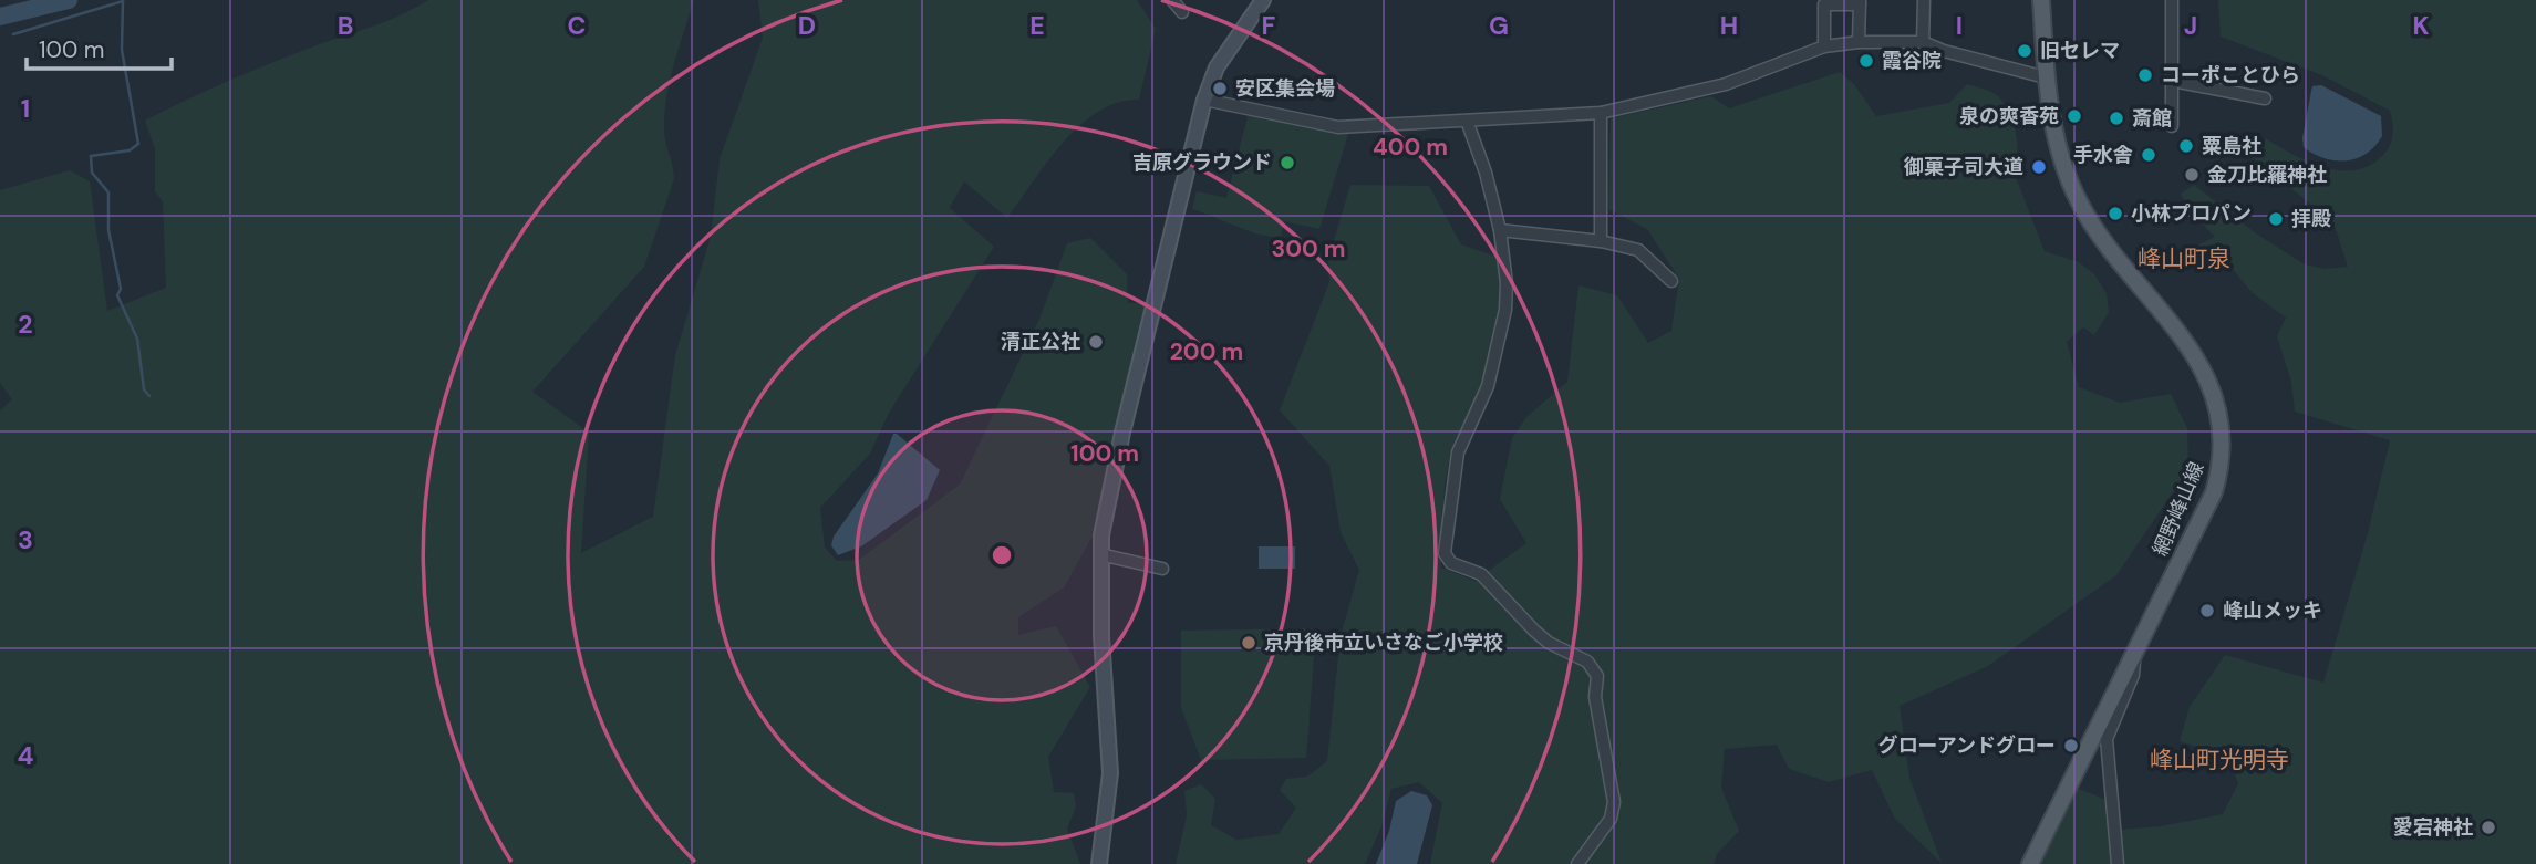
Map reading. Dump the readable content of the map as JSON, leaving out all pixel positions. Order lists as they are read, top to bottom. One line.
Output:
{"streets":{"main road":["網野峰山線"]},"districts":["峰山町泉","峰山町光明寺"],"places":["旧セレマ","霞谷院","コーポことひら","安区集会場","泉の爽香苑","斎館","粟島社","手水舎","吉原グラウンド","御菓子司大道","金刀比羅神社","小林プロパン","拝殿","清正公社","峰山メッキ","京丹後市立いさなご小学校","グローアンドグロー","愛宕神社"],"scale_bar":"100 m","grid":{"columns":["B","C","D","E","F","G","H","I","J","K"],"rows":["1","2","3","4"]},"rings":["400 m","300 m","200 m","100 m"]}
